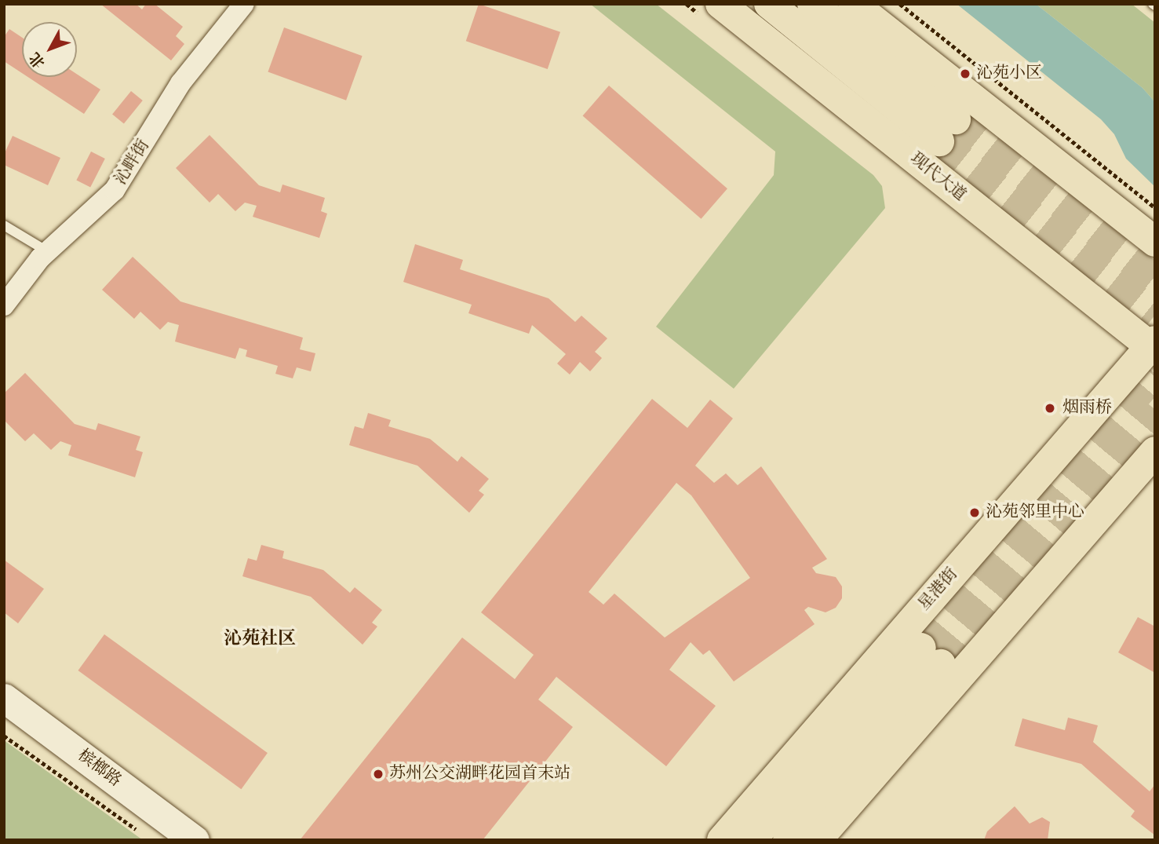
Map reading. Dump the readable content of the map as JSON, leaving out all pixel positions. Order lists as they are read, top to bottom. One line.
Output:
{"streets":{"main road":["现代大道","星港街","槟榔路"],"street":["沁畔街"]},"crossings":[["现代大道","星港街"]],"districts":["沁苑社区"],"places":["沁苑小区","烟雨桥","沁苑邻里中心","苏州公交湖畔花园首末站"],"north":"bottom left"}
